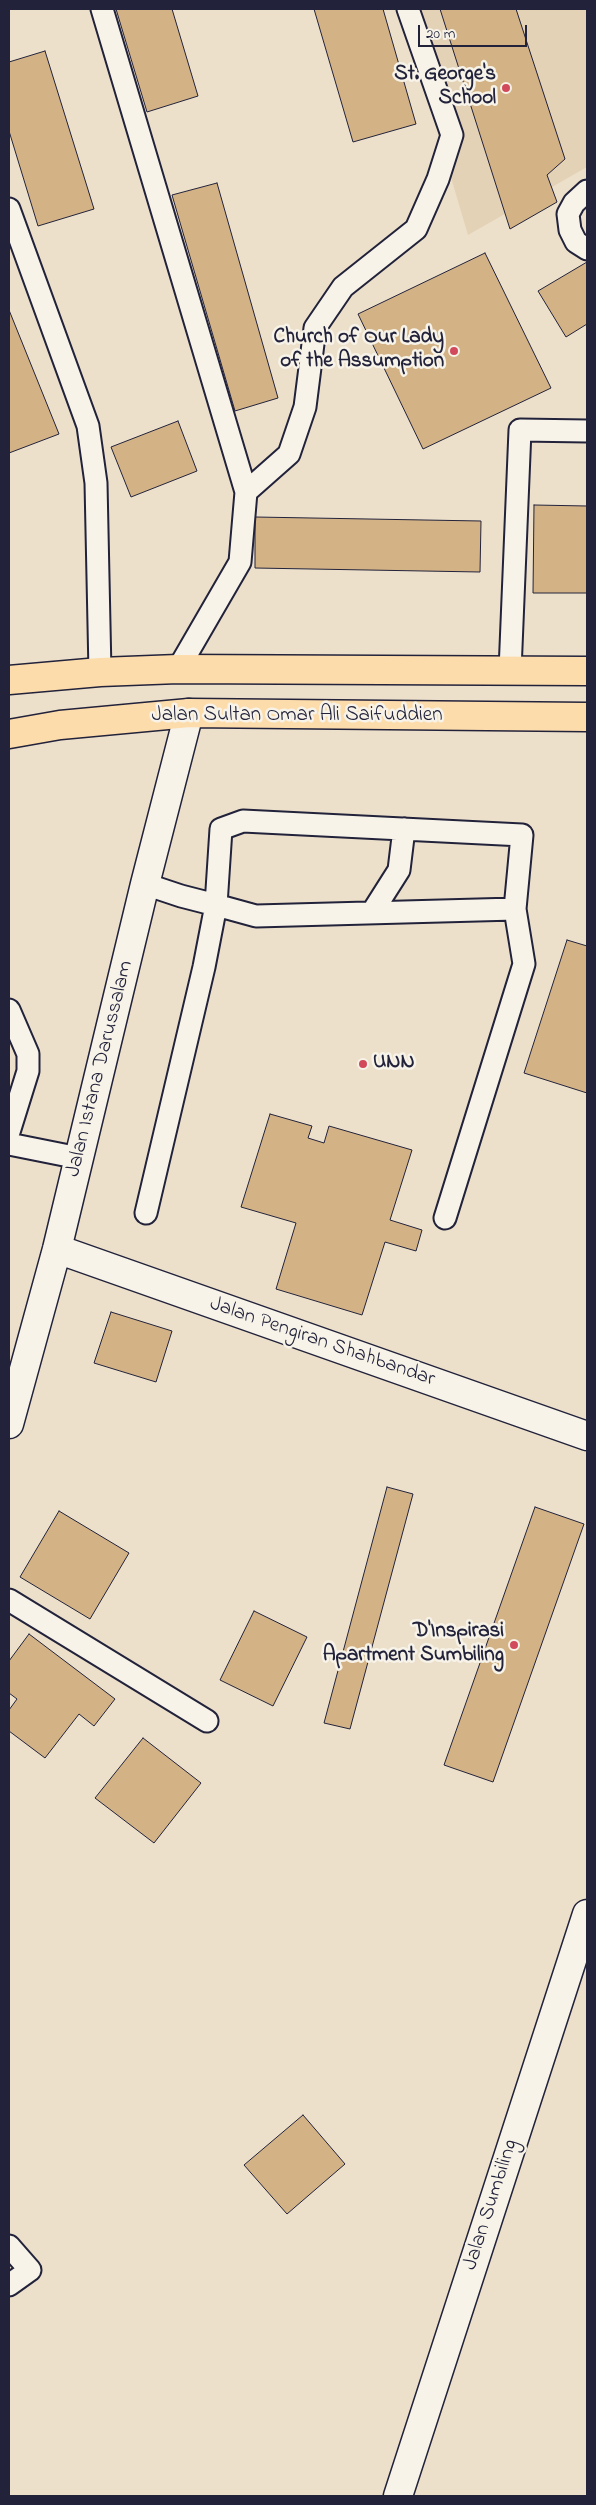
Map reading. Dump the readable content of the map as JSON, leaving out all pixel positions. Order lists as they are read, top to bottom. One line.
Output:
{"streets":{"main road":["Jalan Sultan Omar Ali Saifuddien"],"street":["Jalan Istana Darussalam","Jalan Pengiran Shahbandar","Jalan Sumbiling"]},"crossings":[["Jalan Sultan Omar Ali Saifuddien","Jalan Istana Darussalam"],["Jalan Istana Darussalam","Jalan Pengiran Shahbandar"]],"places":["St. George's School","Church of Our Lady of the Assumption","UNN","D'Inspirasi Apartment Sumbiling"],"scale_bar":"20 m"}
